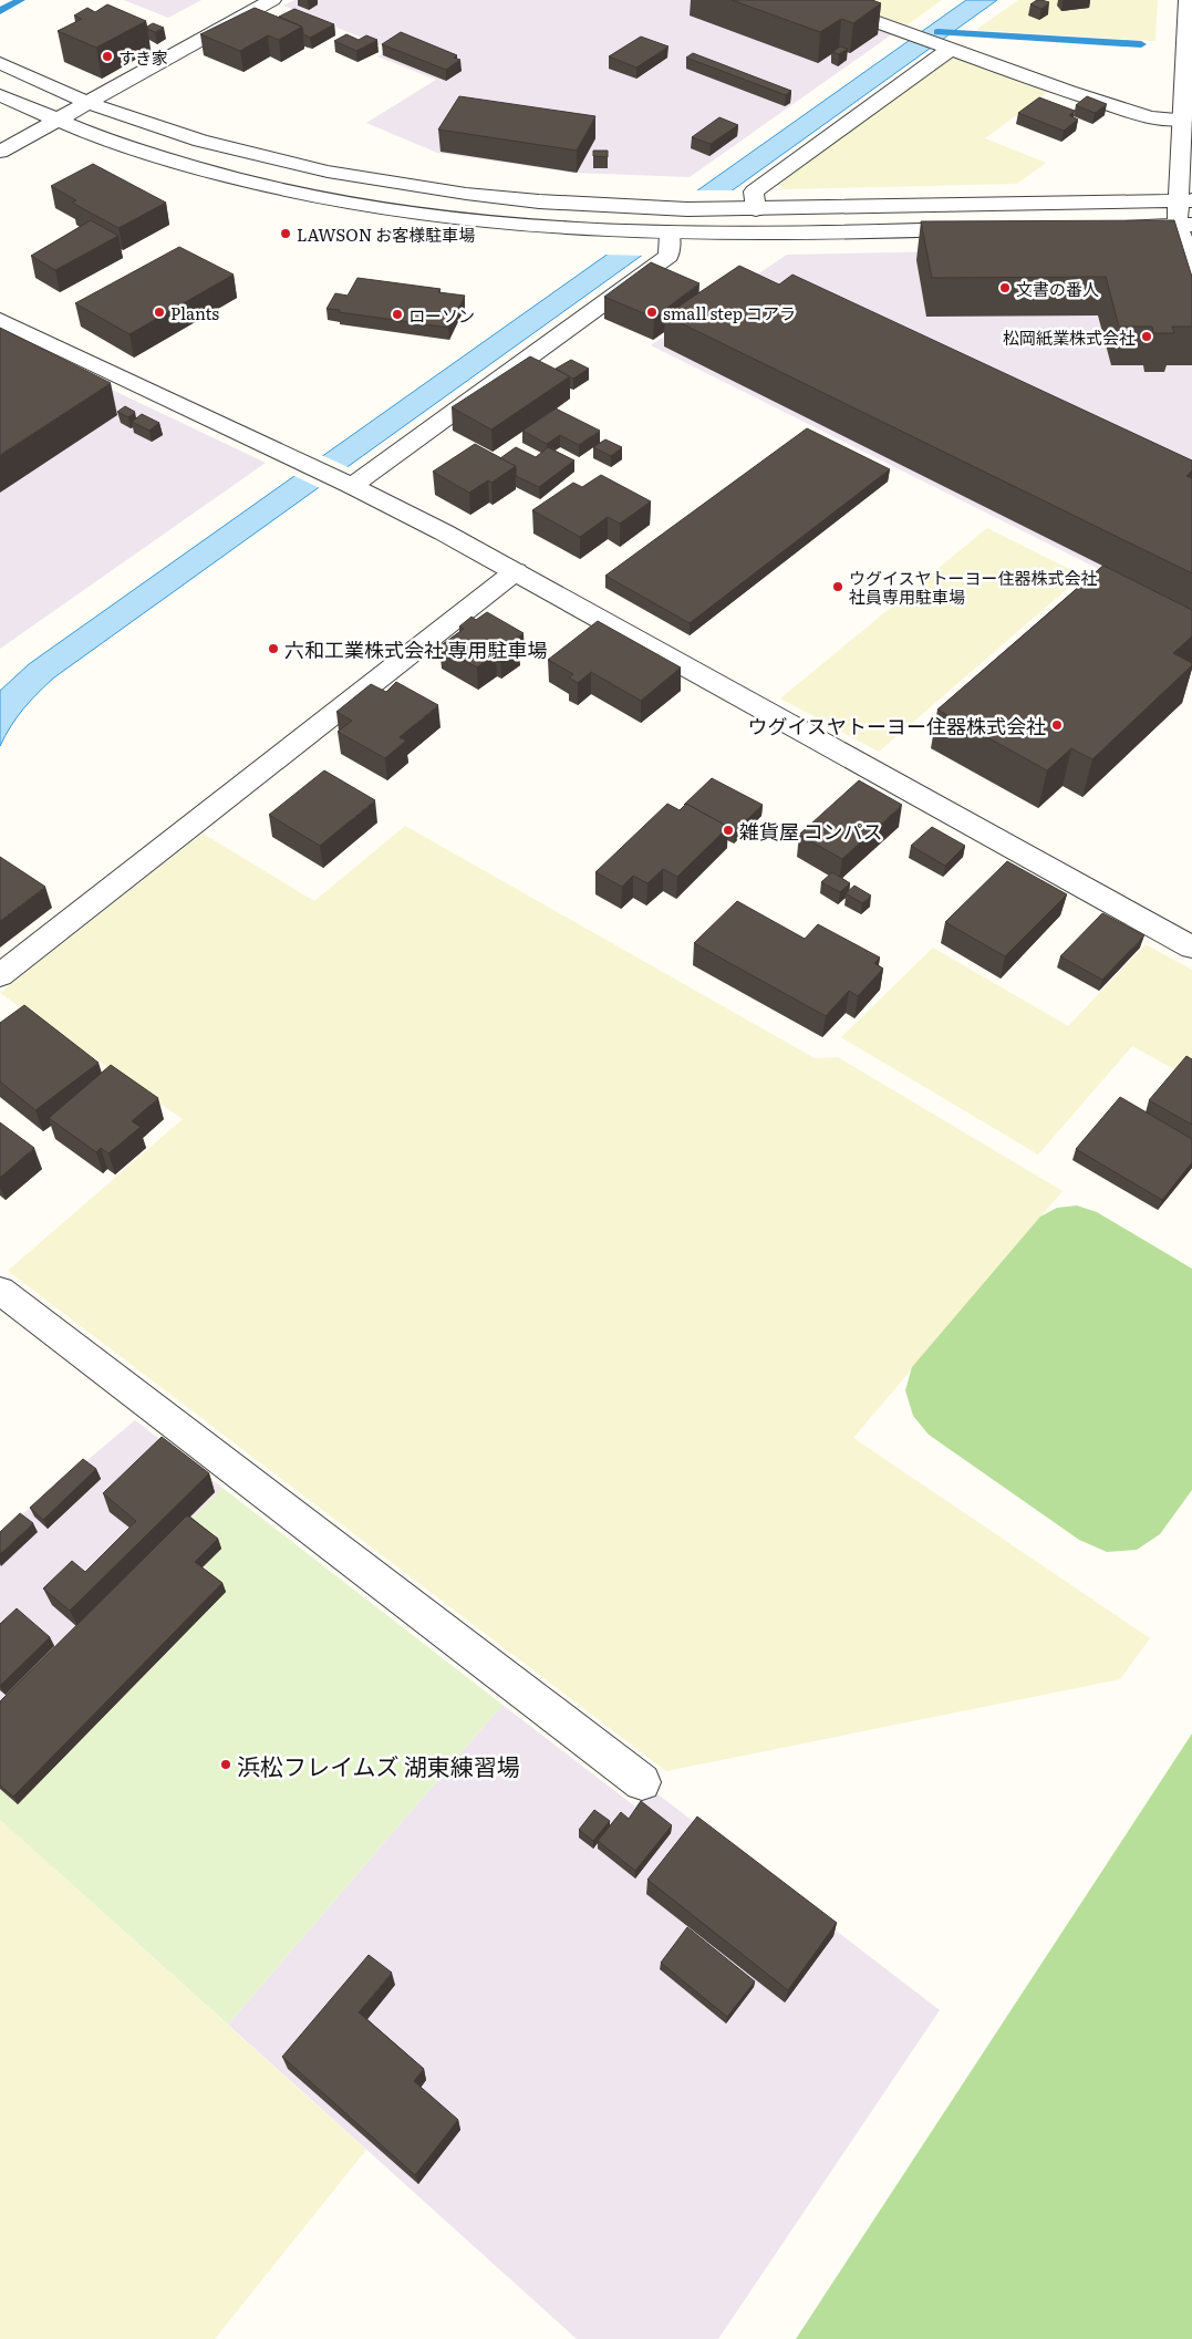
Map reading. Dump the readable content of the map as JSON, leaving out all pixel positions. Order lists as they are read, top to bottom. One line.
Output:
{"places":["すき家","LAWSON お客様駐車場","文書の番人","Plants","small step コアラ","ローソン","松岡紙業株式会社","ウグイスヤトーヨー住器株式会社 社員専用駐車場","六和工業株式会社 専用駐車場","ウグイスヤトーヨー住器株式会社","雑貨屋 コンパス","浜松フレイムズ 湖東練習場"]}
